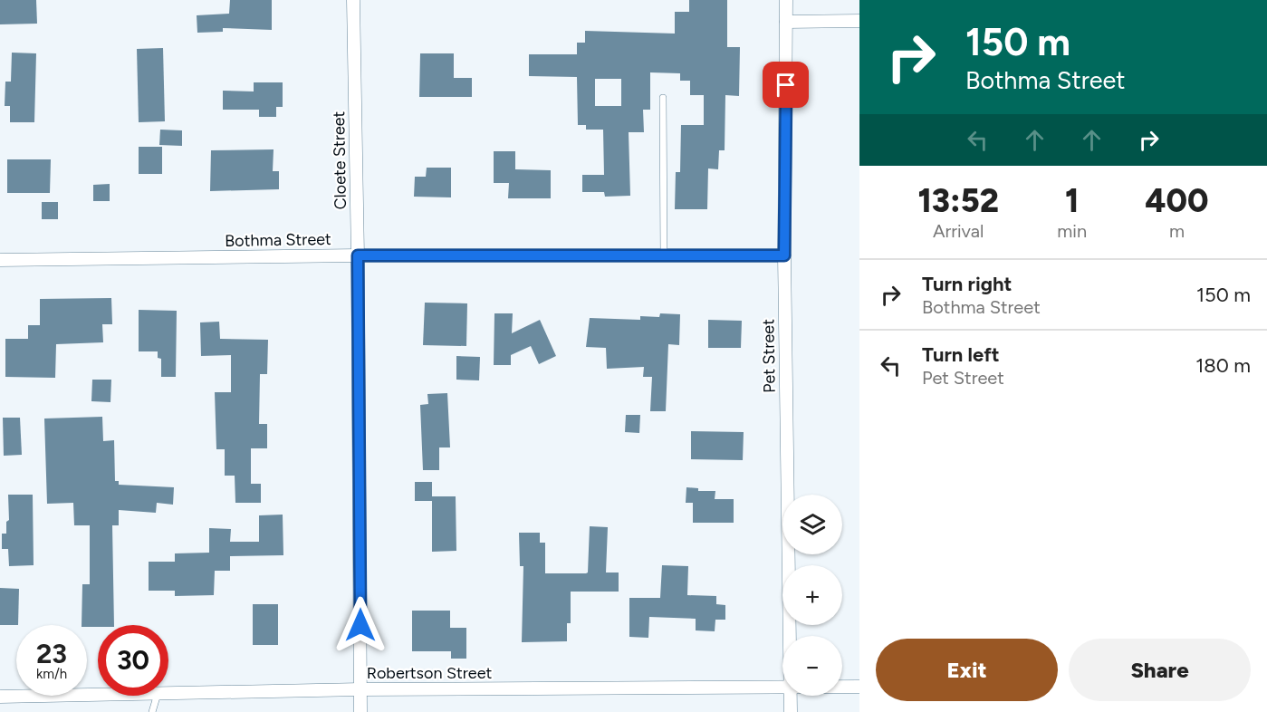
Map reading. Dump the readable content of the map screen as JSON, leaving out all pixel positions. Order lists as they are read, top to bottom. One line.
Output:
{"streets":{"street":["Cloete Street","Bothma Street","Pet Street","Robertson Street"]},"crossings":[["Cloete Street","Bothma Street"],["Cloete Street","Robertson Street"],["Bothma Street","Pet Street"]],"page":{"turn":["150 m","Bothma Street"],"eta":["13:52","Arrival","1","min","400","m"],"list":[{"name":"Turn right","note":"Bothma Street","value":"150 m"},{"name":"Turn left","note":"Pet Street","value":"180 m"}],"map_buttons":["+","−"],"speed":"23 km/h","limit":"30","buttons":["Exit","Share"]}}
